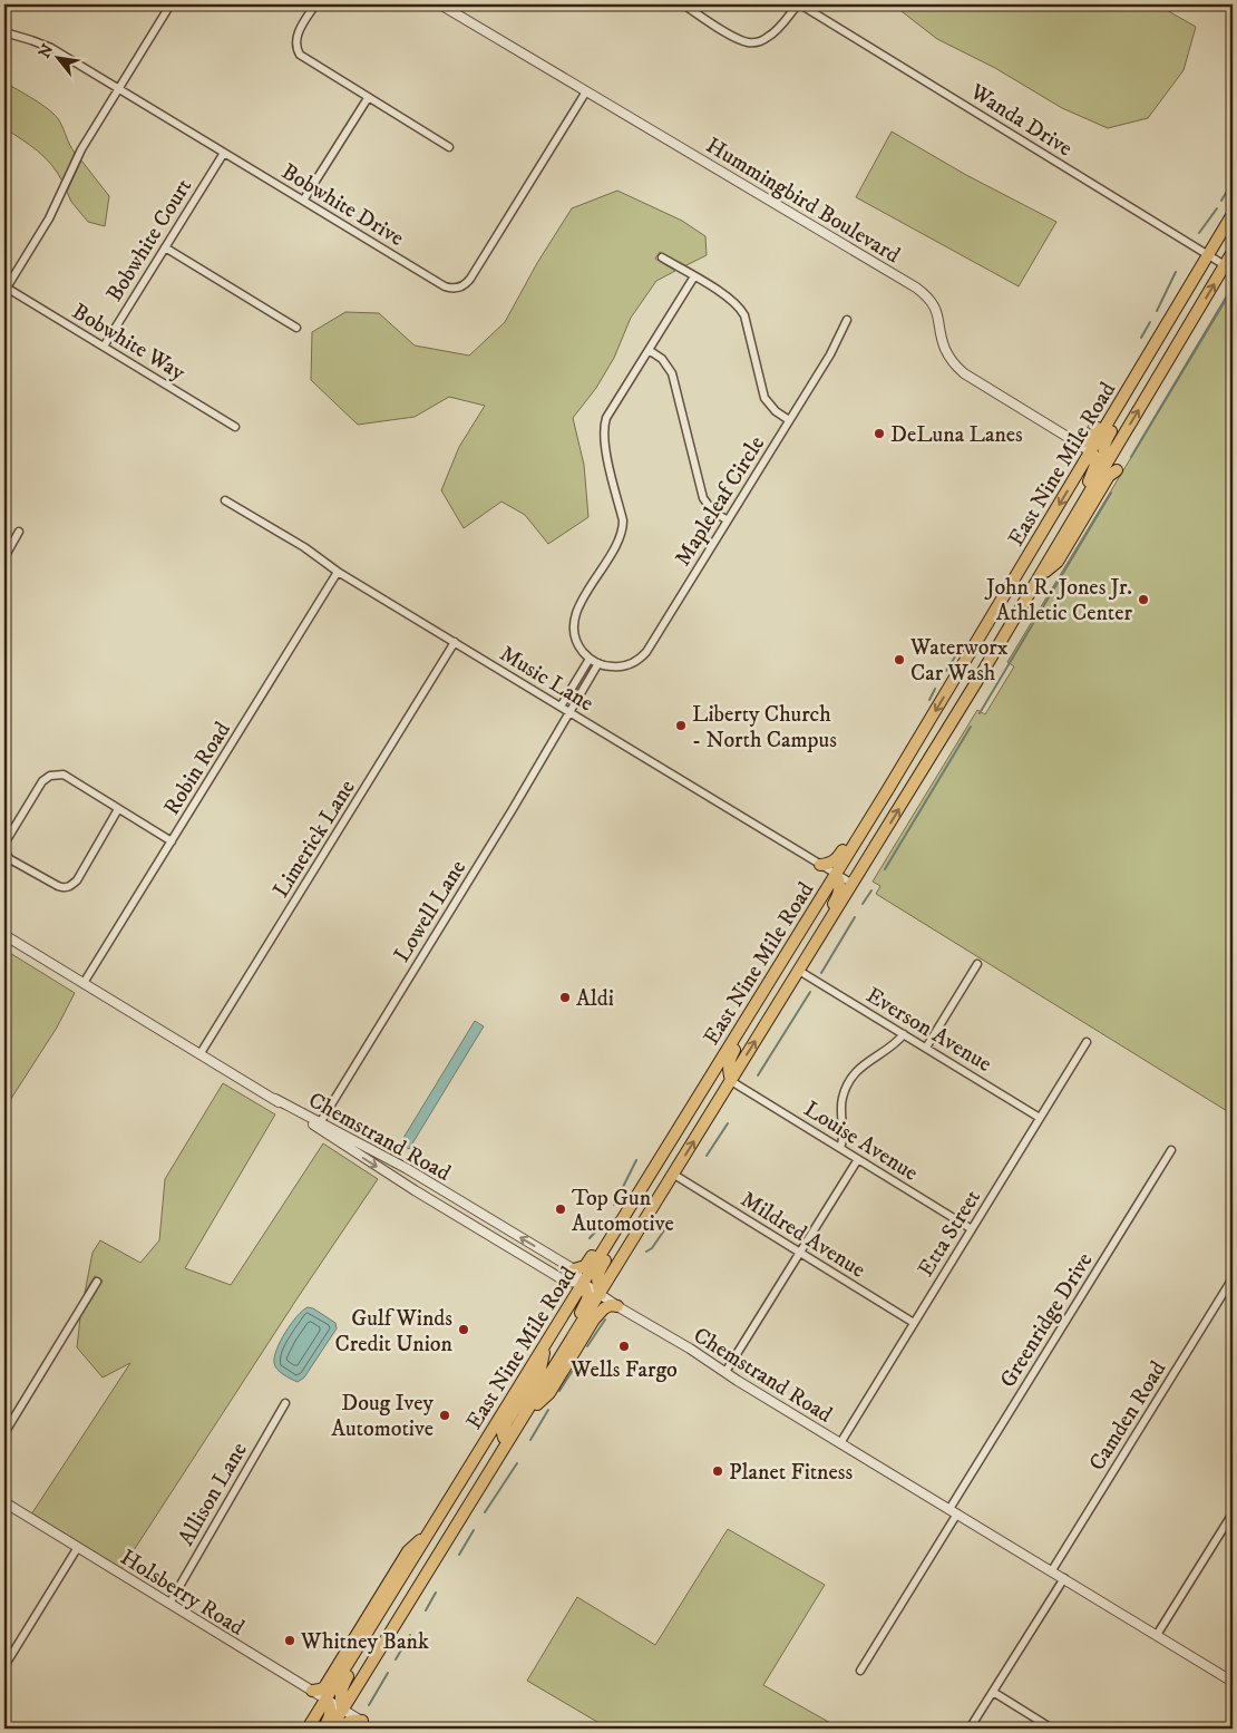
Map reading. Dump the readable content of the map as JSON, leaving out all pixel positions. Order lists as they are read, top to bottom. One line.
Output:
{"streets":{"main road":["East Nine Mile Road"],"street":["Wanda Drive","Hummingbird Boulevard","Bobwhite Drive","Bobwhite Court","Bobwhite Way","Mapleleaf Circle","Music Lane","Robin Road","Limerick Lane","Lowell Lane","Everson Avenue","Chemstrand Road","Louise Avenue","Etta Street","Mildred Avenue","Greenridge Drive","Camden Road","Allison Lane","Holsberry Road"]},"crossings":[["Wanda Drive","East Nine Mile Road"],["Hummingbird Boulevard","Bobwhite Drive"],["Hummingbird Boulevard","East Nine Mile Road"],["Bobwhite Drive","Bobwhite Court"],["Bobwhite Court","Bobwhite Way"],["East Nine Mile Road","Music Lane"],["East Nine Mile Road","Everson Avenue"],["East Nine Mile Road","Chemstrand Road"],["East Nine Mile Road","Louise Avenue"],["East Nine Mile Road","Mildred Avenue"],["East Nine Mile Road","Holsberry Road"],["Music Lane","Robin Road"],["Music Lane","Limerick Lane"],["Music Lane","Lowell Lane"],["Robin Road","Chemstrand Road"],["Limerick Lane","Chemstrand Road"],["Lowell Lane","Chemstrand Road"],["Everson Avenue","Etta Street"],["Chemstrand Road","Etta Street"],["Chemstrand Road","Greenridge Drive"],["Chemstrand Road","Camden Road"],["Louise Avenue","Etta Street"],["Etta Street","Mildred Avenue"],["Allison Lane","Holsberry Road"]],"places":["DeLuna Lanes","John R. Jones Jr. Athletic Center","Waterworx Car Wash","Liberty Church - North Campus","Aldi","Top Gun Automotive","Gulf Winds Credit Union","Wells Fargo","Doug Ivey Automotive","Planet Fitness","Whitney Bank"],"north":"top left"}
